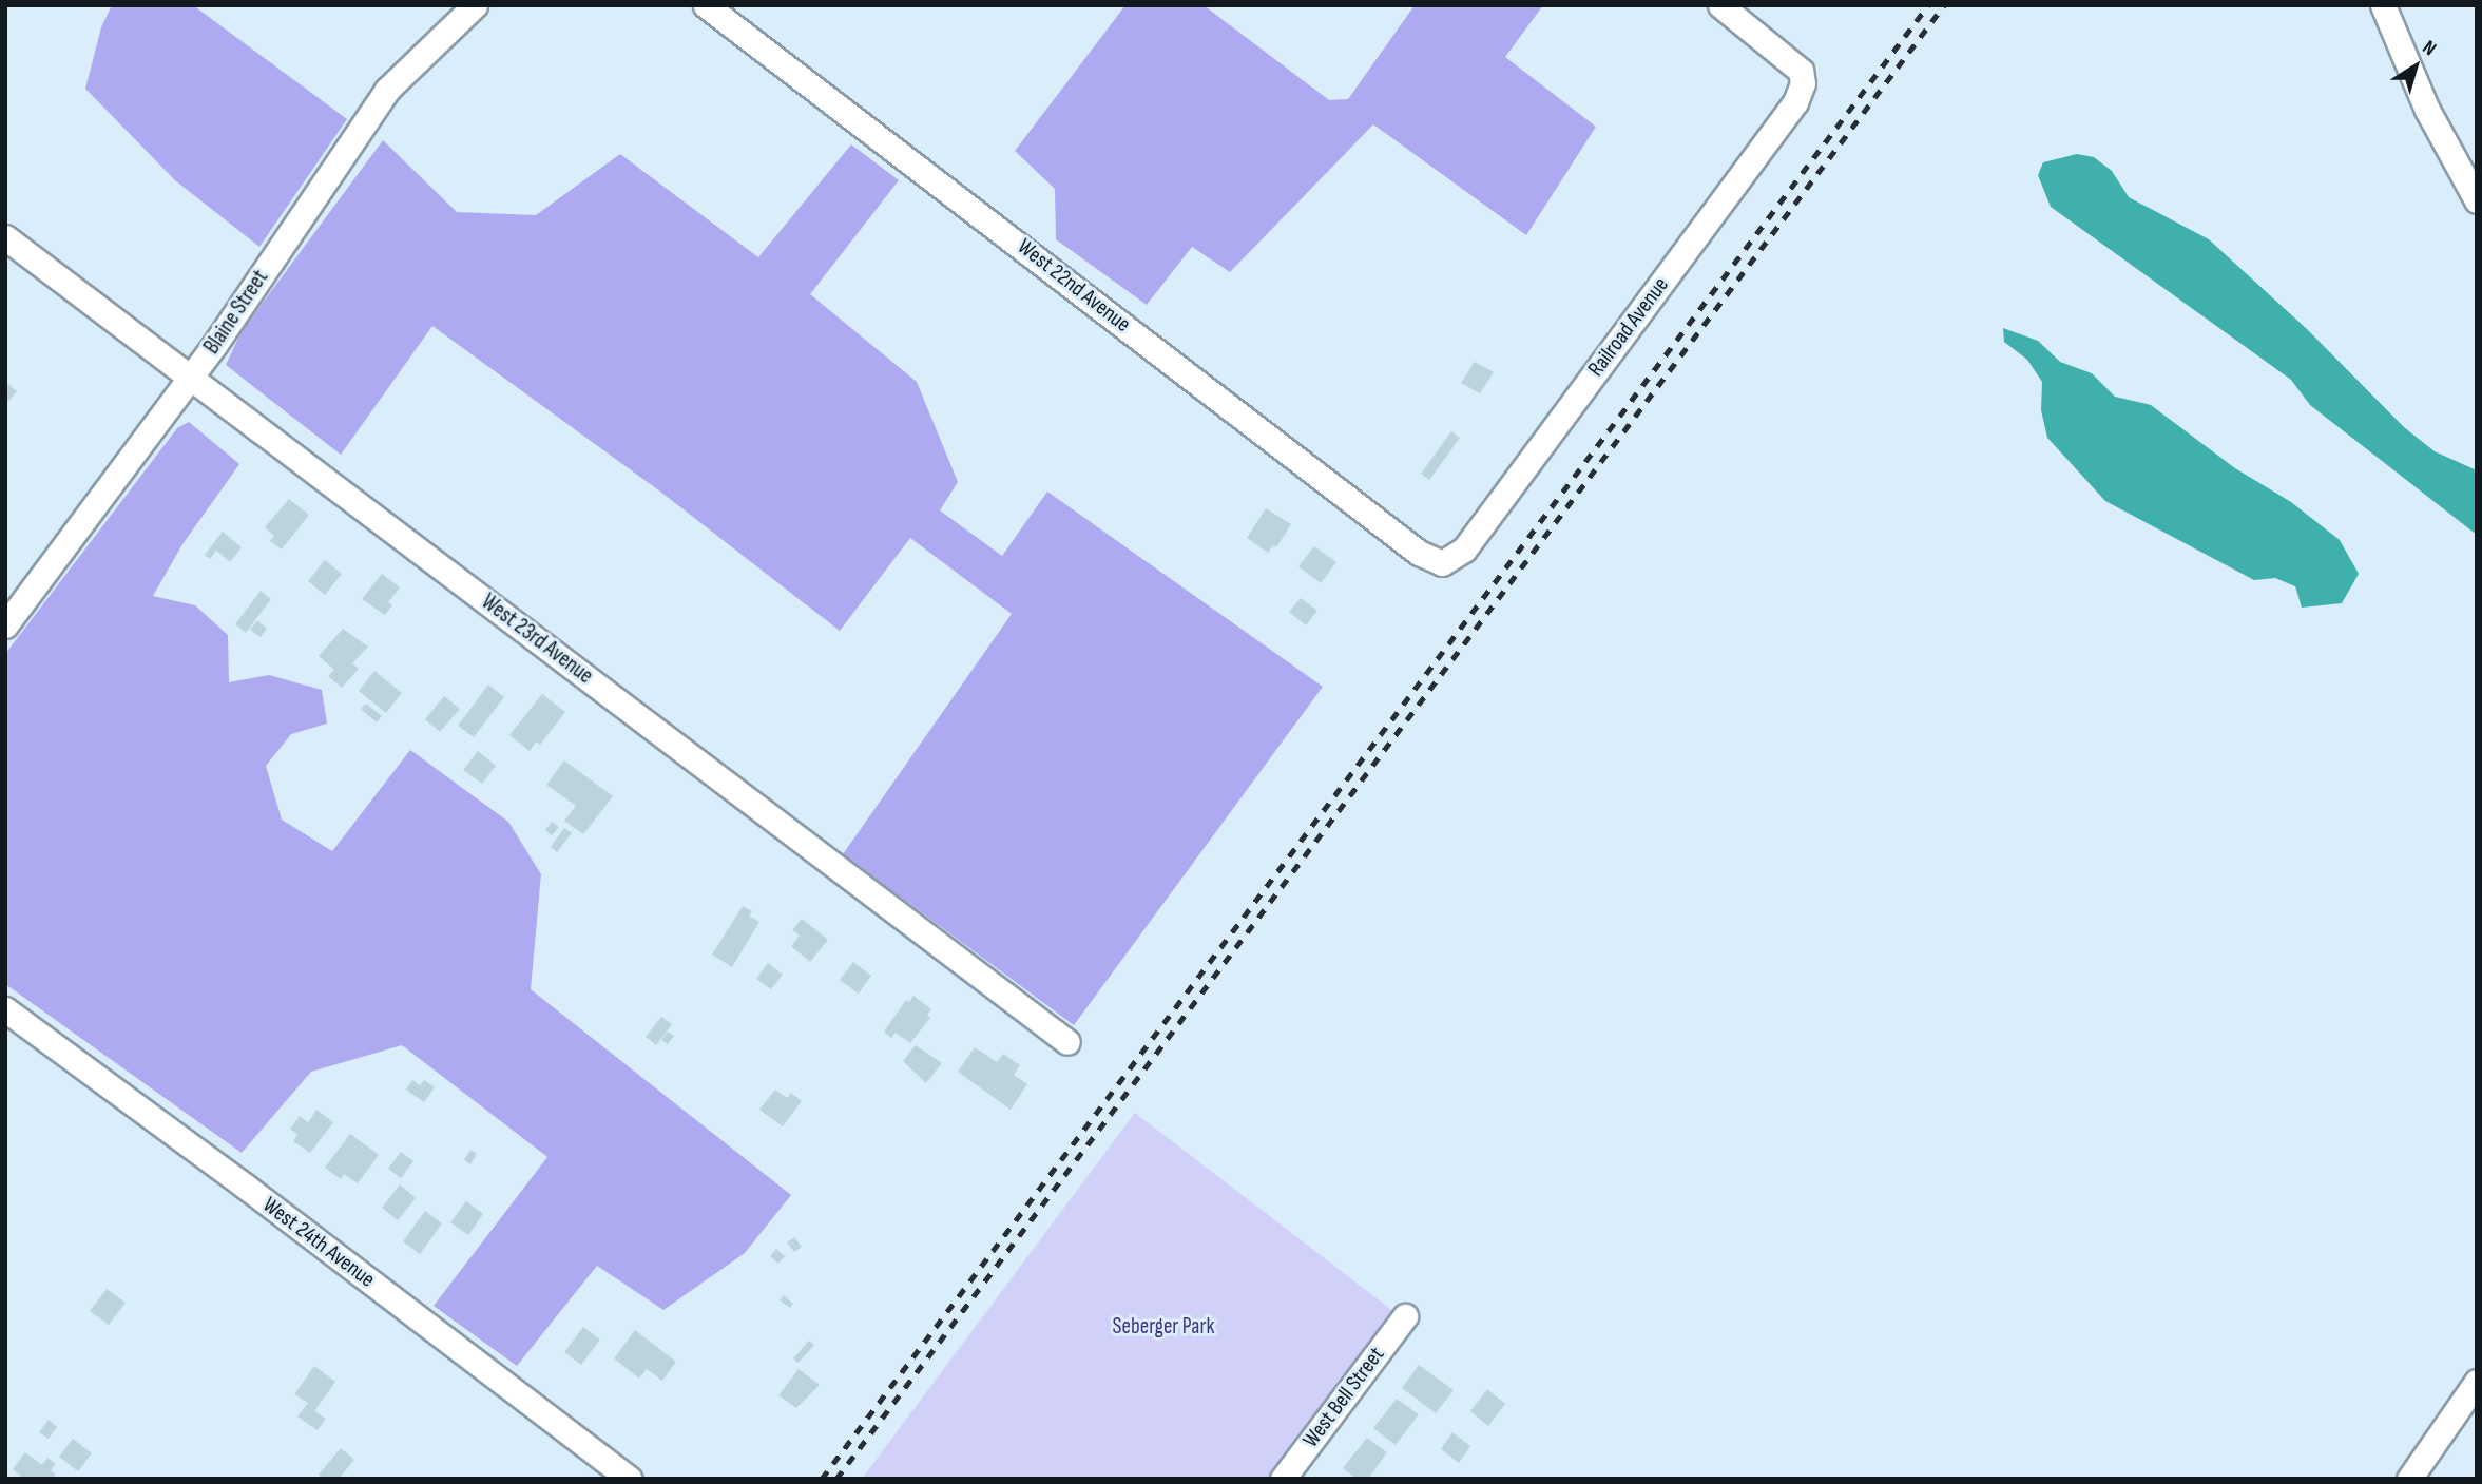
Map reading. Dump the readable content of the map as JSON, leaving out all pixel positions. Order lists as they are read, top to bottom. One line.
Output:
{"streets":{"street":["West 22nd Avenue","Blaine Street","Railroad Avenue","West 23rd Avenue","West 24th Avenue","West Bell Street"]},"crossings":[["West 22nd Avenue","Railroad Avenue"],["Blaine Street","West 23rd Avenue"]],"parks":["Seberger Park"],"north":"top right"}
